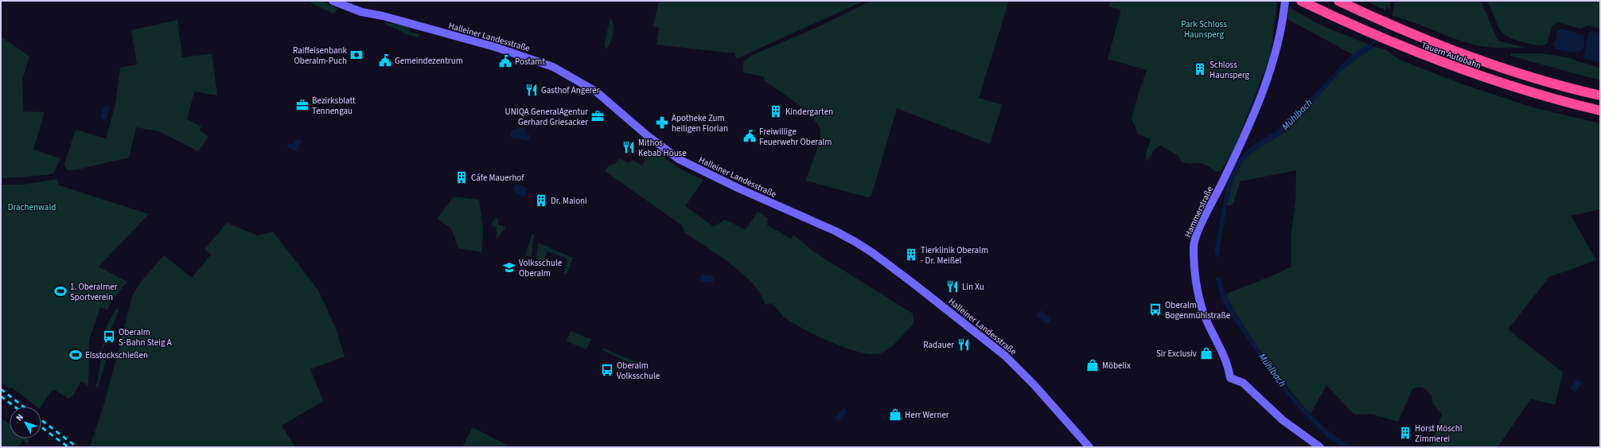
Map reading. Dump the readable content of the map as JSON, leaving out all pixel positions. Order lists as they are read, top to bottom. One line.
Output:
{"streets":{"highway":["Tauern Autobahn"],"main road":["Halleiner Landesstraße","Hammerstraße"]},"water":["Mühlbach"],"parks":["Park Schloss Haunsperg","Drachenwald"],"places":{"bank":["Raiffeisenbank Oberalm-Puch"],"public building":["Gemeindezentrum","Postamt","Freiwillige Feuerwehr Oberalm"],"building":["Schloss Haunsperg","Kindergarten","Cáfe Mauerhof","Dr. Maioni","Tierklinik Oberalm - Dr. Meißel","Horst Möschl Zimmerei"],"restaurant":["Gasthof Angerer","Mithos Kebab House","Lin Xu","Radauer"],"office":["Bezirksblatt Tennengau","UNIQA GeneralAgentur Gerhard Griesacker"],"pharmacy":["Apotheke Zum heiligen Florian"],"school or university":["Volksschule Oberalm"],"sports":["1. Oberalmer Sportverein","Eisstockschießen"],"bus stop":["Oberalm Bogenmühlstraße","Oberalm S-Bahn Steig A","Oberalm Volksschule"],"shop":["Sir Exclusiv","Möbelix","Herr Werner"]},"north":"top left"}
